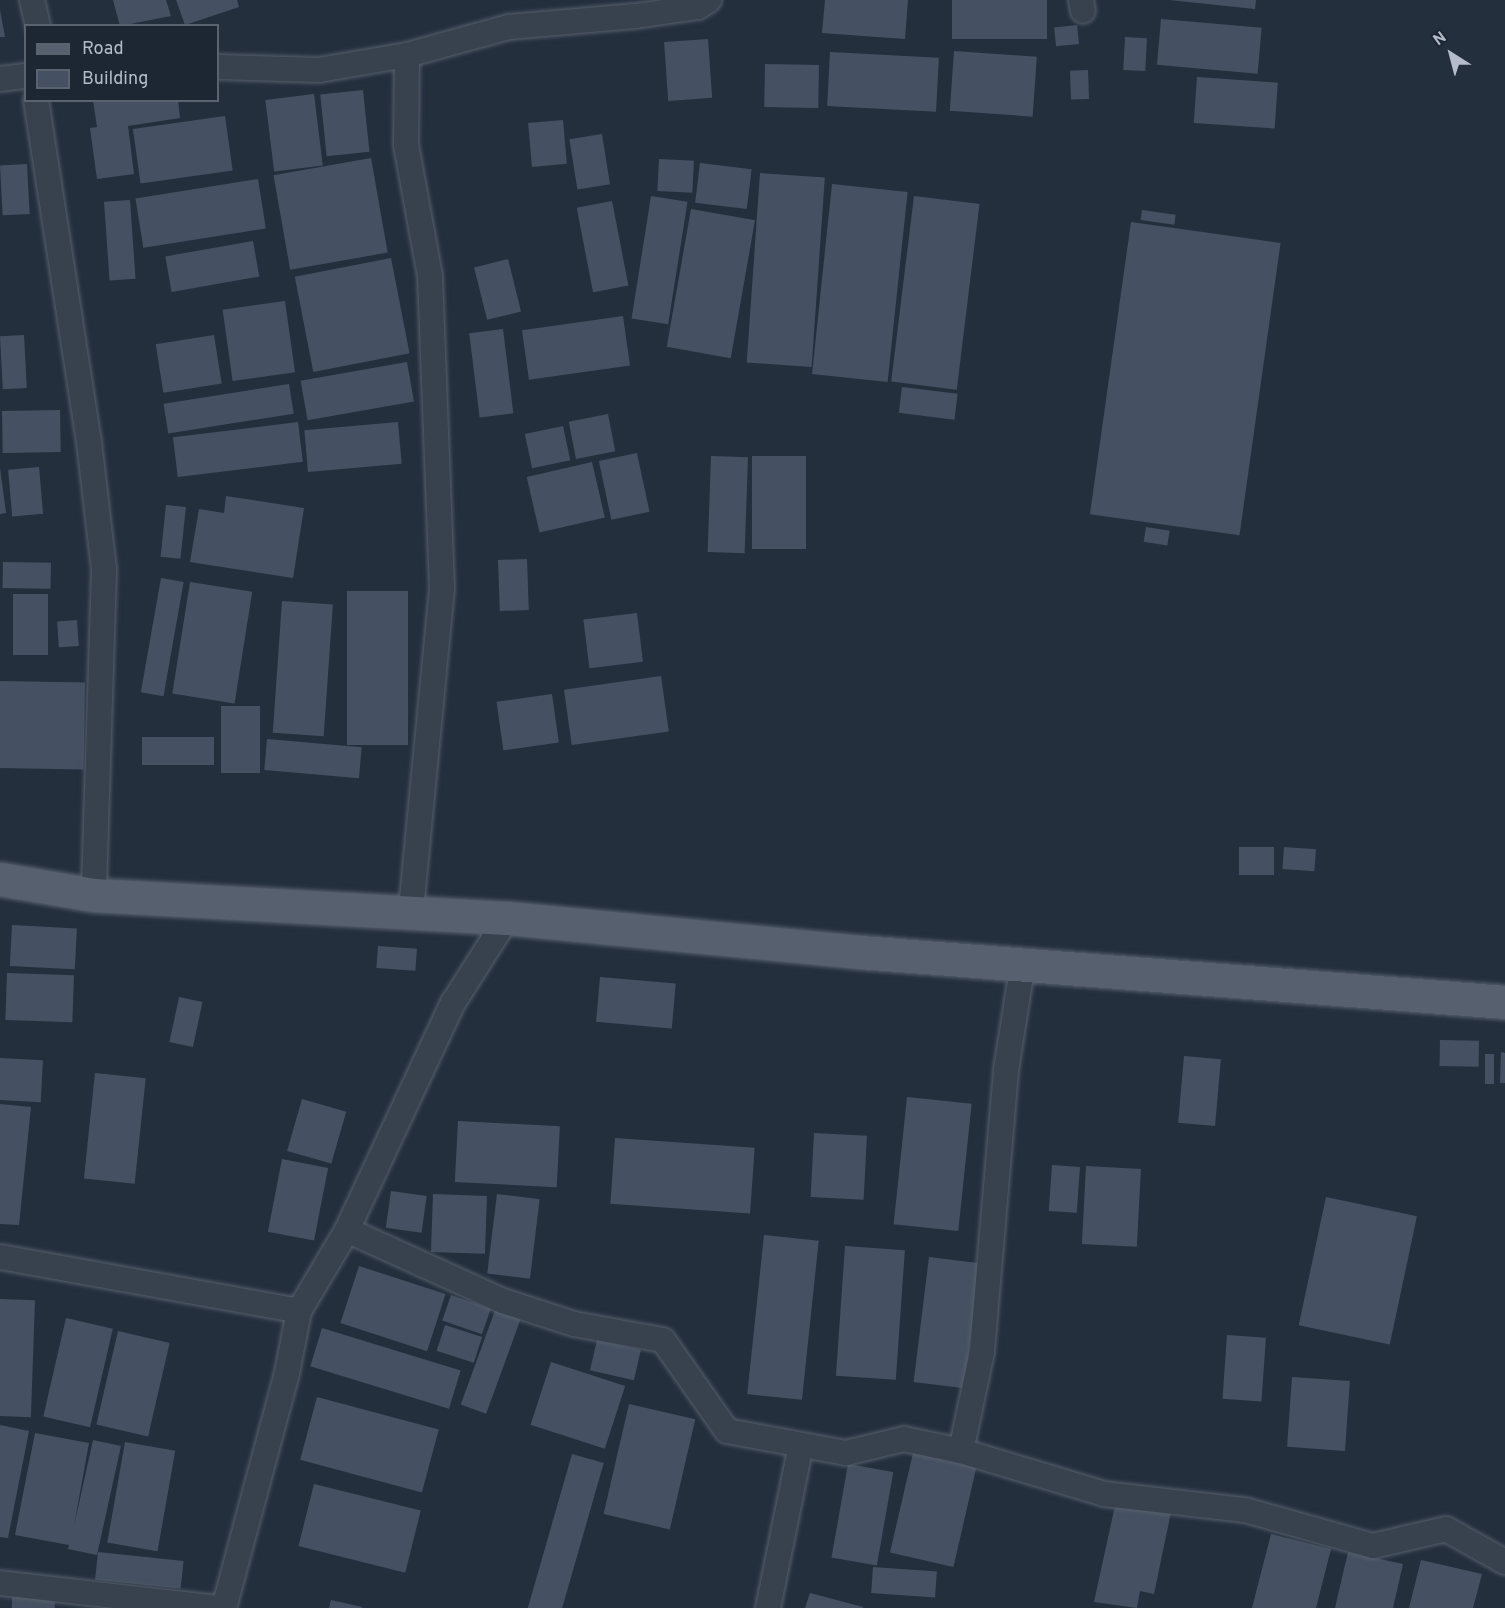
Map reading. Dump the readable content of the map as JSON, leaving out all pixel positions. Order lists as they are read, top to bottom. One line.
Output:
{"legend":["Road","Building"],"north":"top left"}
